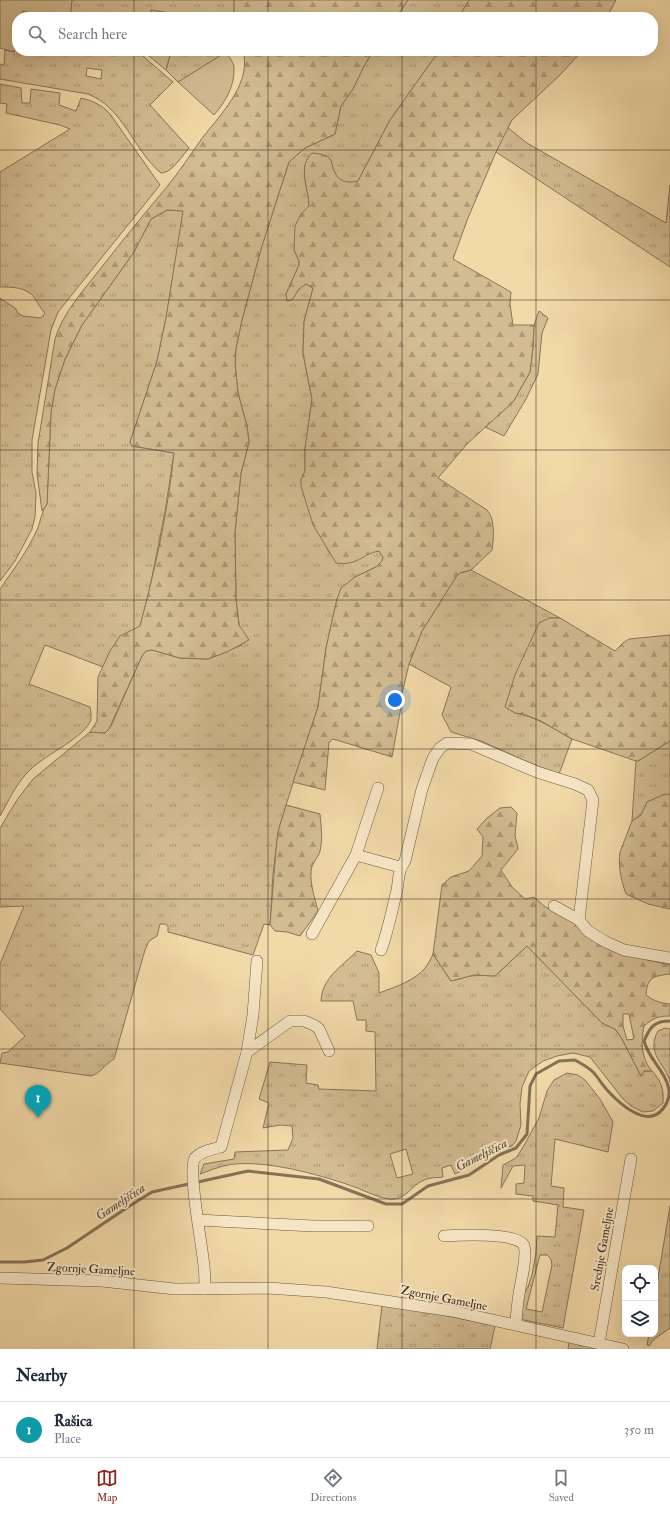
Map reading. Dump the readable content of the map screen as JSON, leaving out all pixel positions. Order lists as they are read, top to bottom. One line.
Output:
{"streets":{"street":["Srednje Gameljne","Zgornje Gameljne"]},"water":["Gameljščica"],"page":{"search":"Search here","pins":"1","heading":"Nearby","list":[{"mark":"1","name":"Rašica","note":"Place","value":"350 m"}],"nav":["Map","Directions","Saved"]}}
